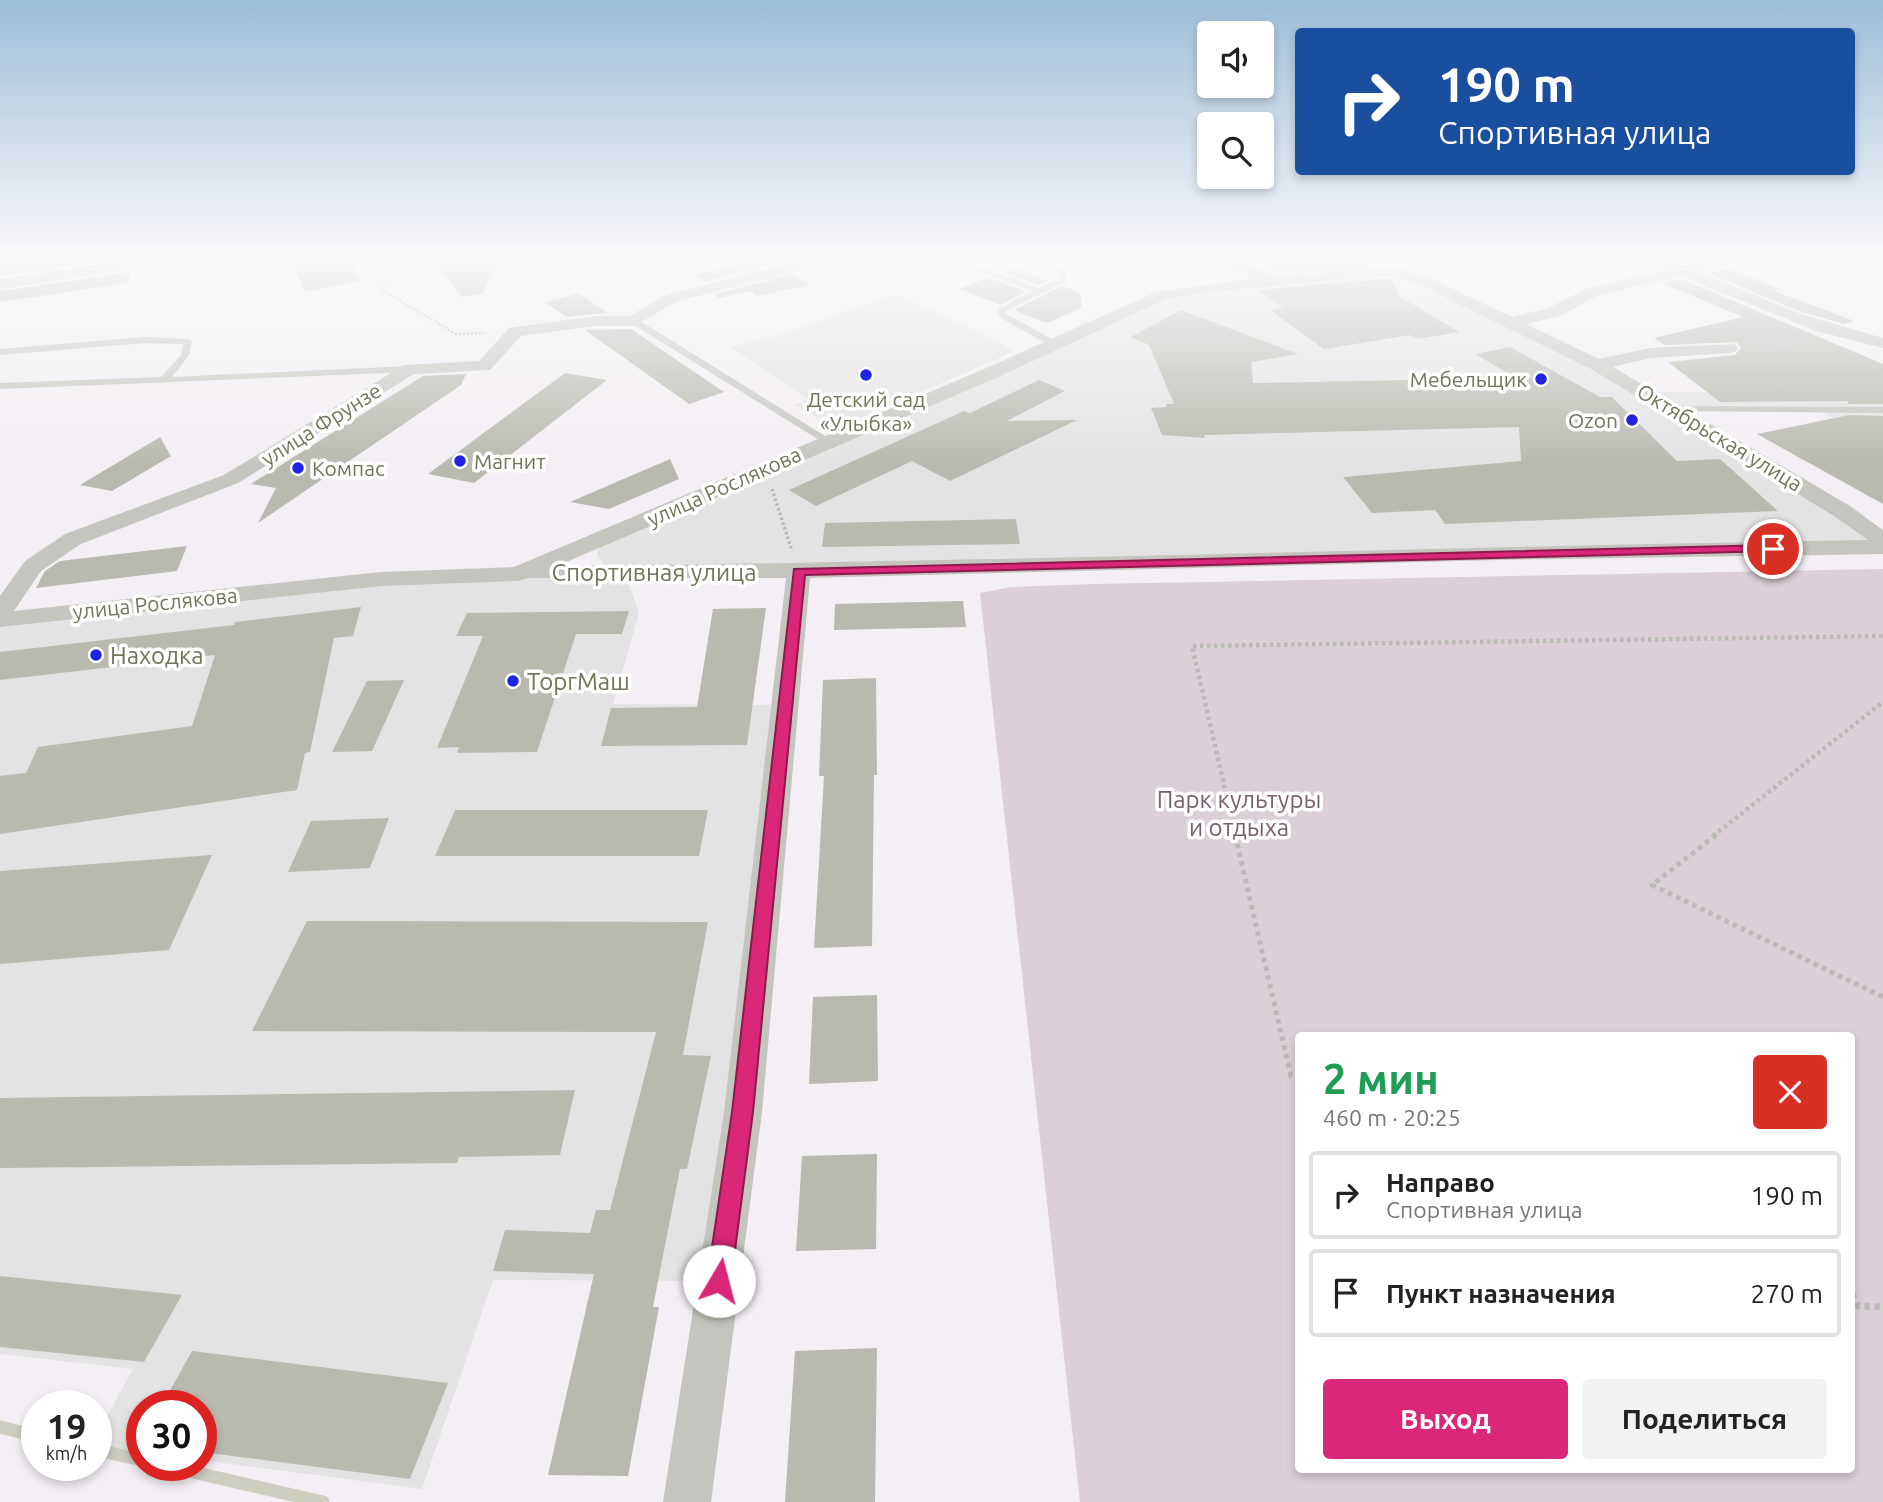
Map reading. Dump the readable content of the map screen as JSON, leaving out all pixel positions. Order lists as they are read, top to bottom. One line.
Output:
{"streets":{"street":["улица Фрунзе","Октябрьская улица","улица Рослякова","Спортивная улица"]},"crossings":[["улица Рослякова","Спортивная улица"]],"parks":["Парк культуры и отдыха"],"places":["Детский сад «Улыбка»","Мебельщик","Ozon","Магнит","Компас","Находка","ТоргМаш"],"page":{"turn":["190 m","Спортивная улица"],"heading":["2 мин","460 m · 20:25"],"list":[{"name":"Направо","note":"Спортивная улица","value":"190 m"},{"name":"Пункт назначения","value":"270 m"}],"buttons":["Выход","Поделиться"],"speed":"19 km/h","limit":"30"}}
